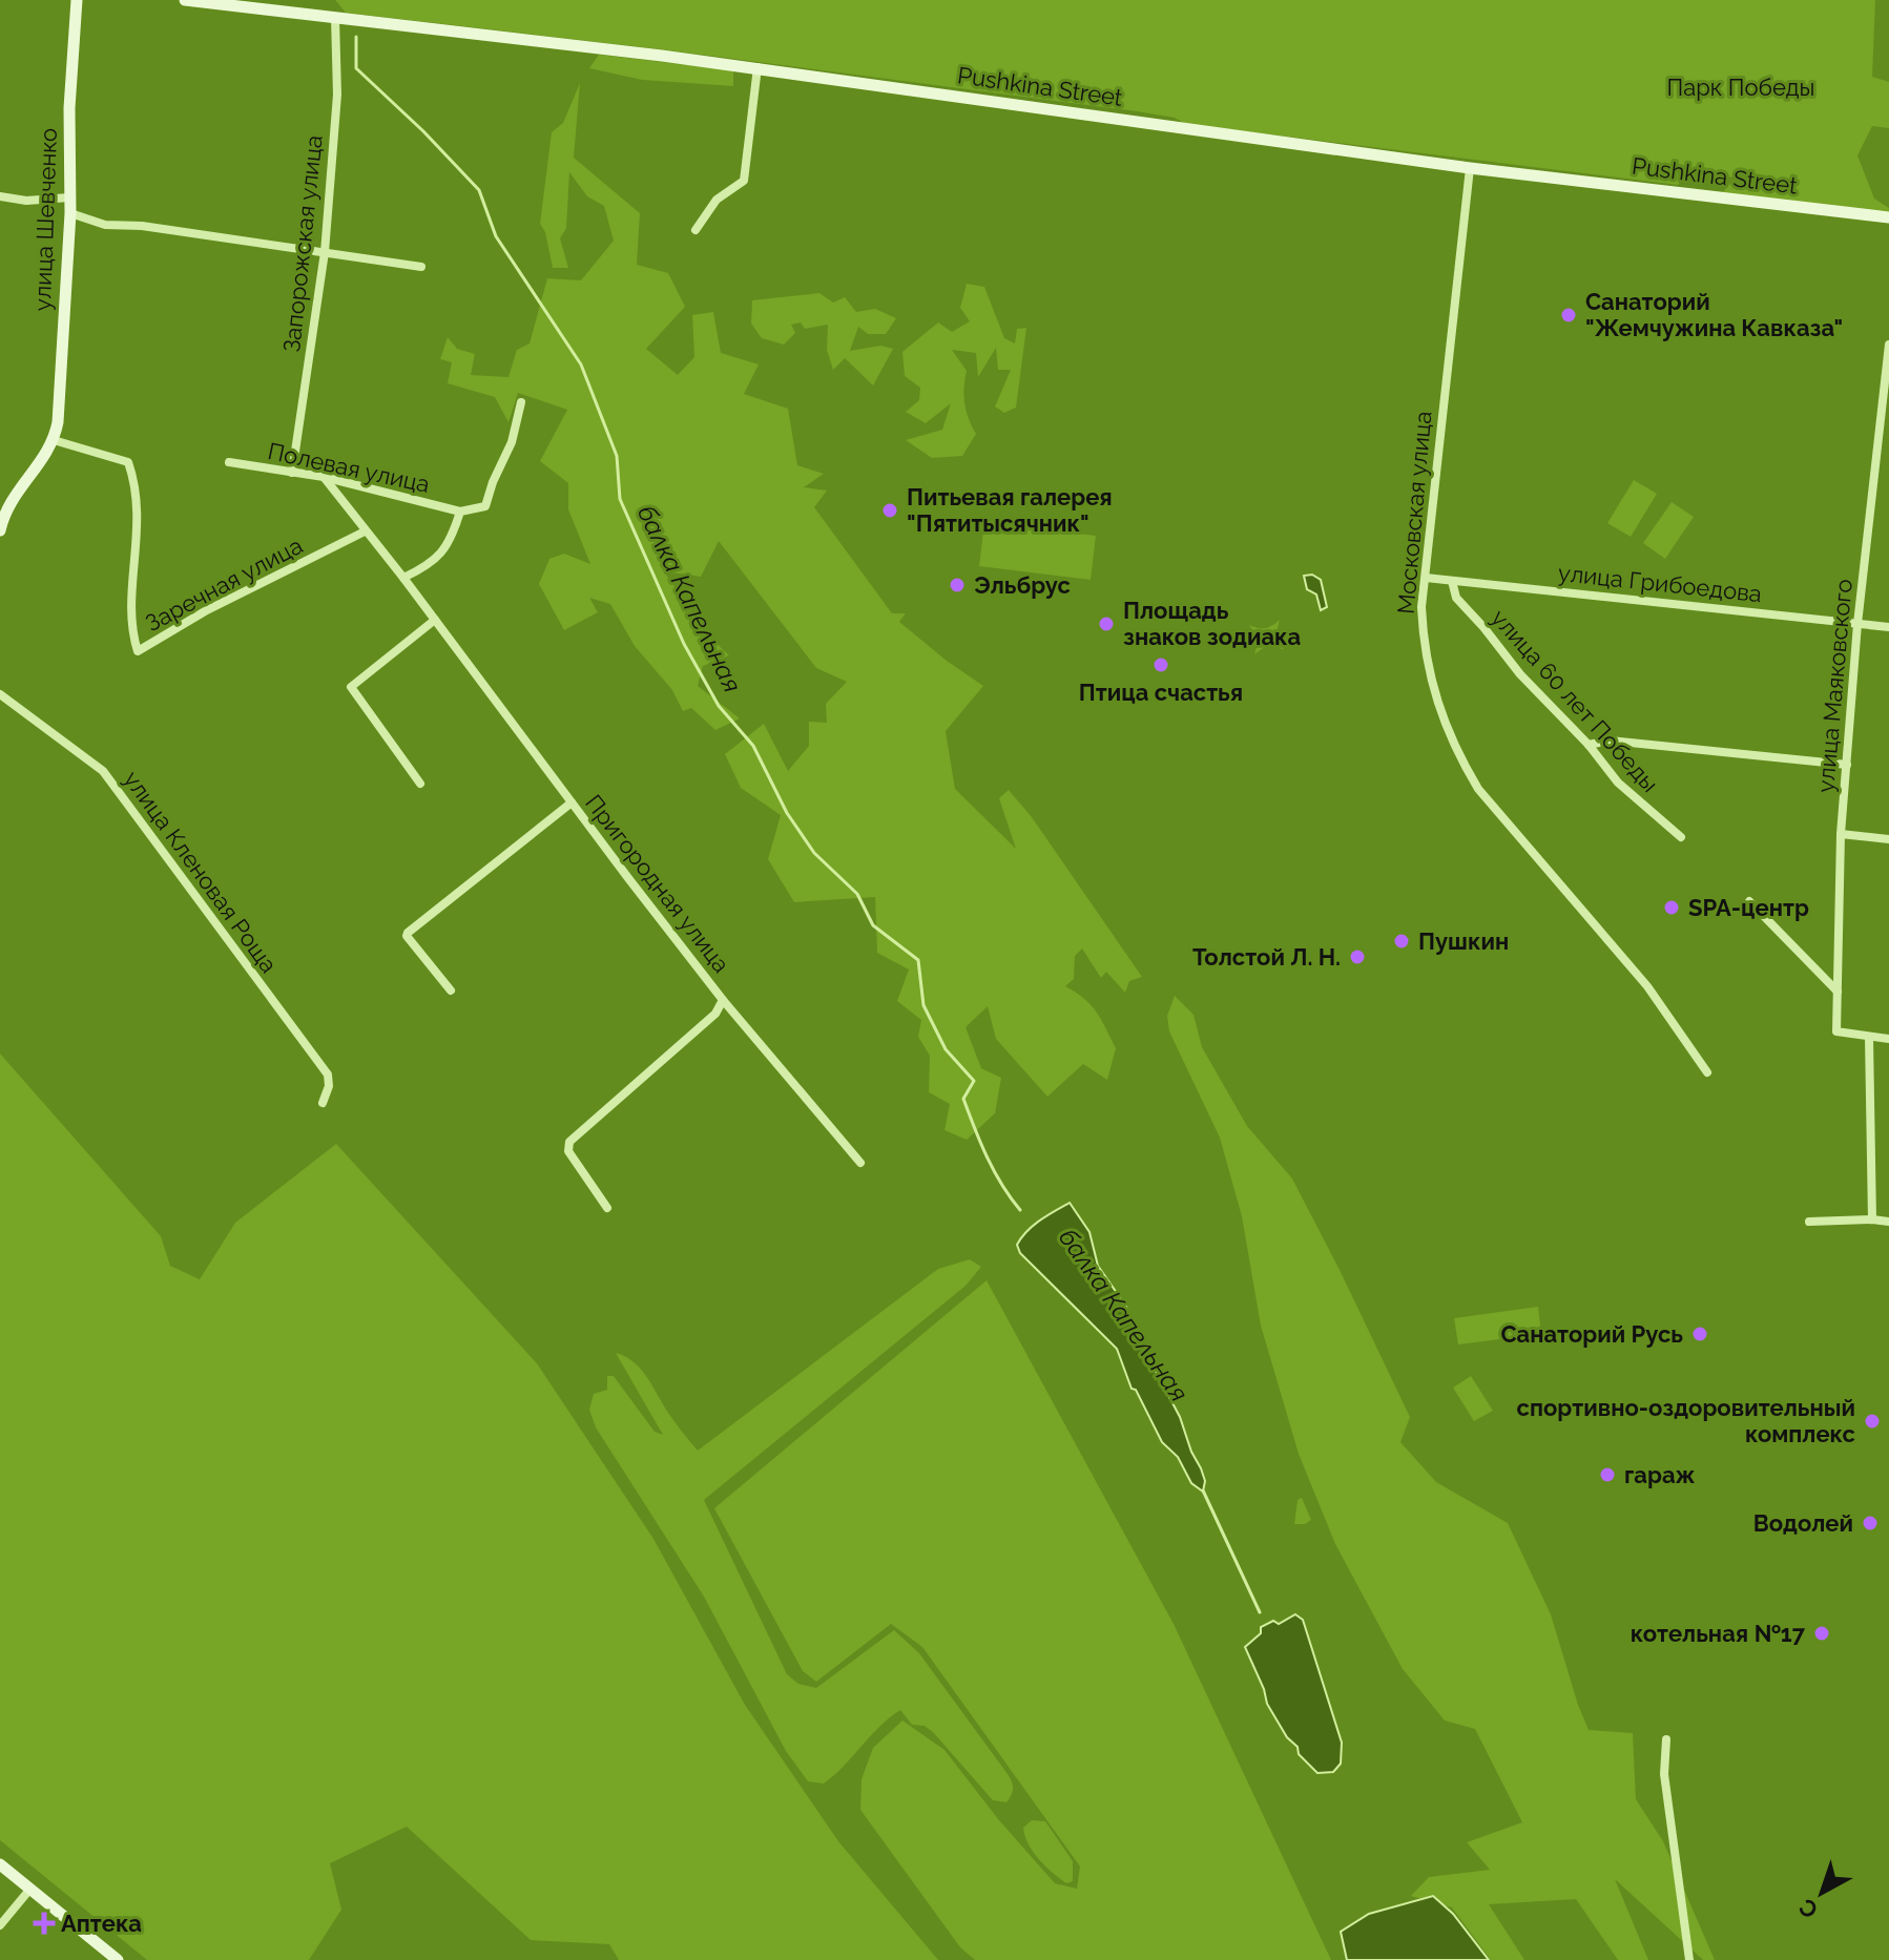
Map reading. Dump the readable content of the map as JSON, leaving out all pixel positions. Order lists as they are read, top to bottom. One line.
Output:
{"streets":{"street":["Pushkina Street","улица Шевченко","Запорожская улица","Полевая улица","Московская улица","улица Грибоедова","Заречная улица","улица Маяковского","улица 60 лет Победы","улица Кленовая Роща","Пригородная улица"]},"crossings":[["Pushkina Street","Запорожская улица"],["Pushkina Street","Московская улица"],["улица Шевченко","Заречная улица"],["Запорожская улица","Полевая улица"],["Полевая улица","Пригородная улица"],["Московская улица","улица Грибоедова"],["улица Грибоедова","улица Маяковского"],["улица Грибоедова","улица 60 лет Победы"],["Заречная улица","Пригородная улица"]],"water":["балка Капельная"],"parks":["Парк Победы"],"places":{"other":["Санаторий \"Жемчужина Кавказа\"","Питьевая галерея \"Пятитысячник\"","Эльбрус","Площадь знаков зодиака","Птица счастья","SPA-центр","Пушкин","Толстой Л. Н.","Санаторий Русь","спортивно-оздоровительный комплекс","гараж","Водолей","котельная №17"],"health":["Аптека"]},"north":"bottom left"}
